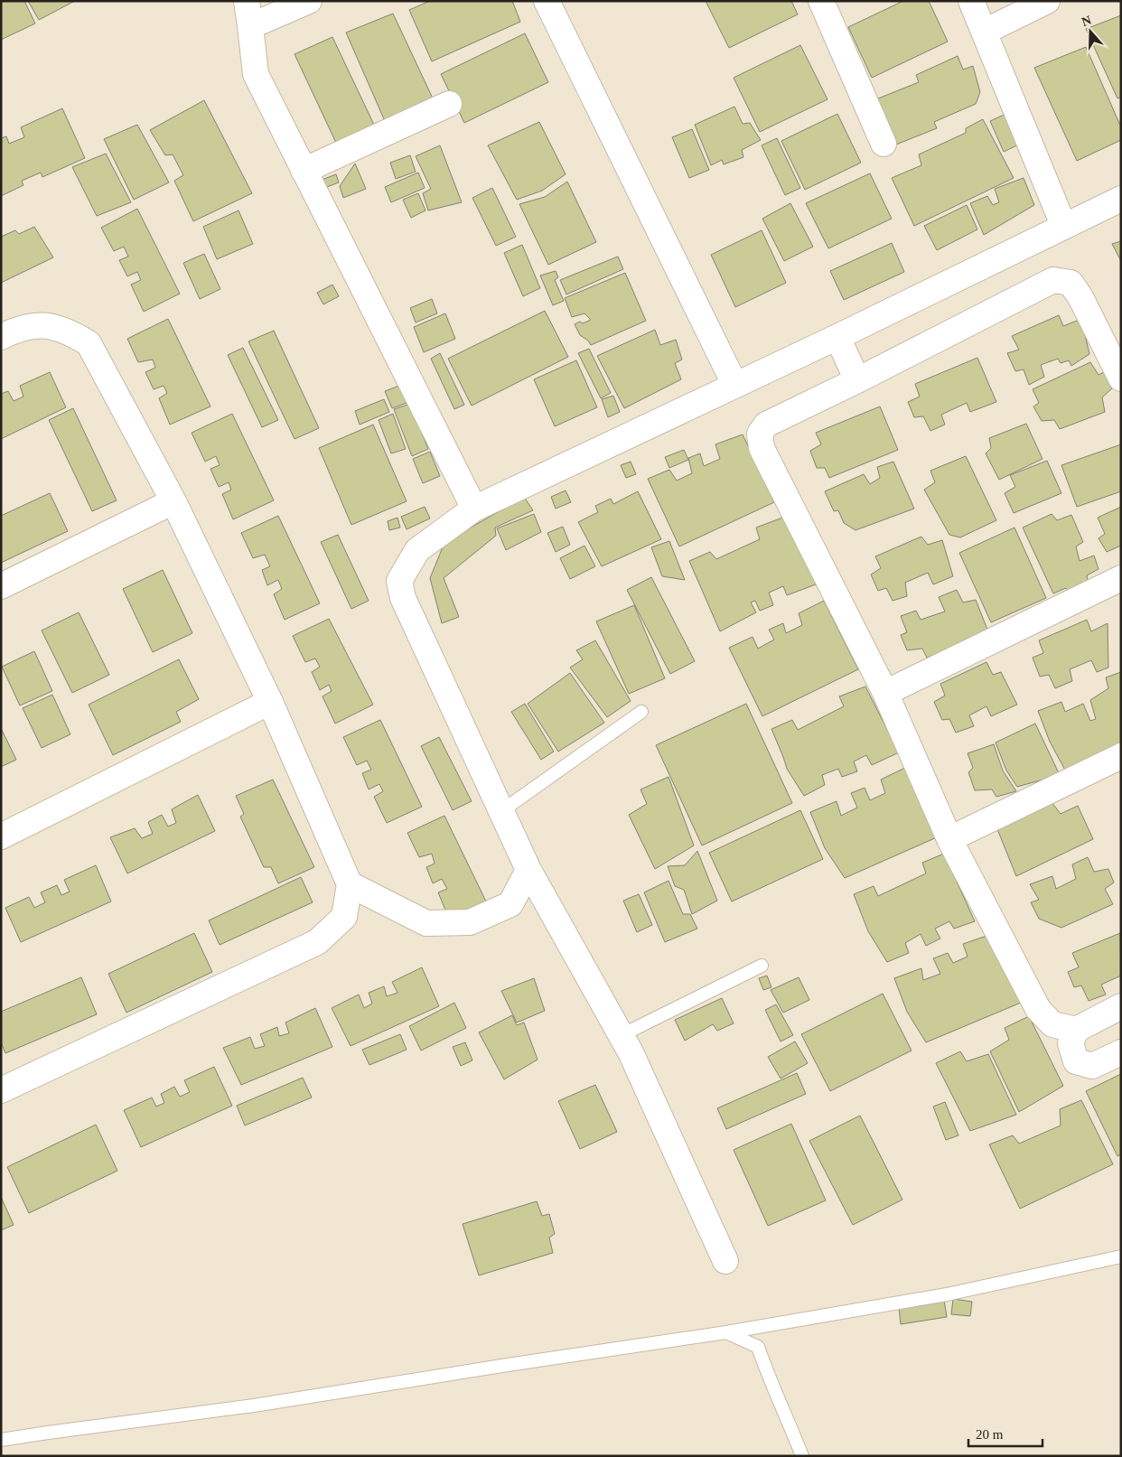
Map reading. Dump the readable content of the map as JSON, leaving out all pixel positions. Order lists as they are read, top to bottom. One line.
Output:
{"scale_bar":"20 m","north":"top"}
